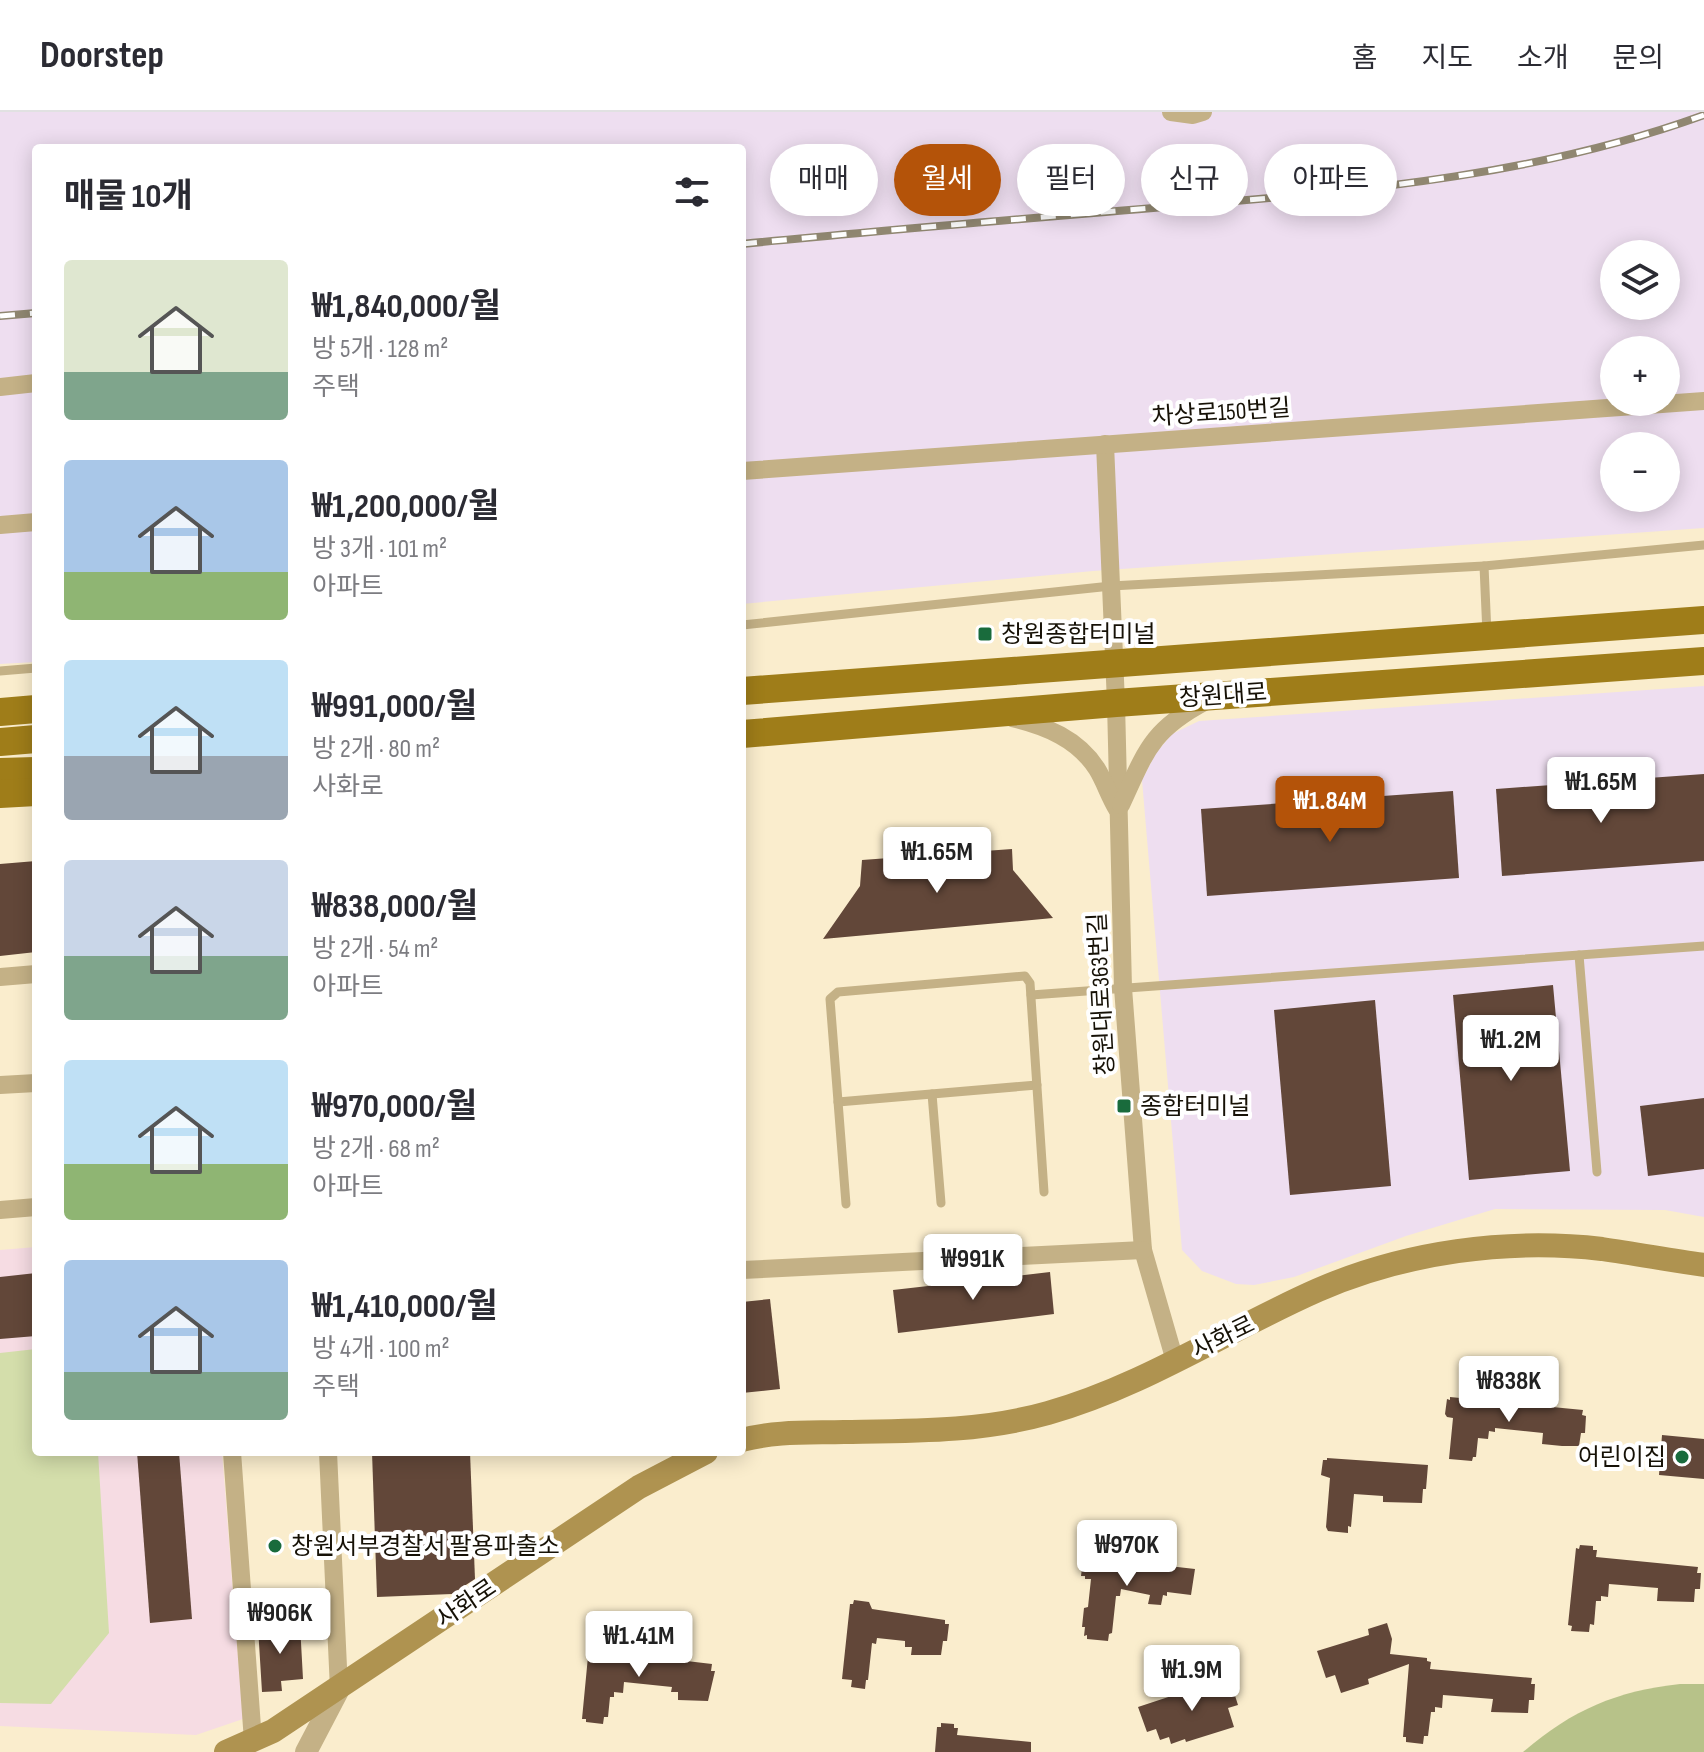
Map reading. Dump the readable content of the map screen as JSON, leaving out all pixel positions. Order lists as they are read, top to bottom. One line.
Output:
{"streets":{"main road":["창원대로","사화로"],"street":["차상로150번길","창원대로363번길"]},"crossings":[["차상로150번길","창원대로363번길"],["창원대로","창원대로363번길"],["창원대로363번길","사화로"]],"places":{"transit":["창원종합터미널","종합터미널"],"other":["어린이집","창원서부경찰서 팔용파출소"]},"page":{"header":"Doorstep","nav":["홈","지도","소개","문의"],"chip":["매매","월세","필터","신규","아파트"],"heading":"매물 10개","map_buttons":["+","−"],"list":[{"name":"₩1,840,000/월","note":"방 5개 · 128 m² · 주택"},{"name":"₩1,200,000/월","note":"방 3개 · 101 m² · 아파트"},{"name":"₩991,000/월","note":"방 2개 · 80 m² · 사화로"},{"name":"₩838,000/월","note":"방 2개 · 54 m² · 아파트"},{"name":"₩970,000/월","note":"방 2개 · 68 m² · 아파트"},{"name":"₩1,410,000/월","note":"방 4개 · 100 m² · 주택"}],"price":["₩1.65M","₩1.84M","₩1.65M","₩1.2M","₩991K","₩838K","₩970K","₩906K","₩1.41M","₩1.9M"]}}
